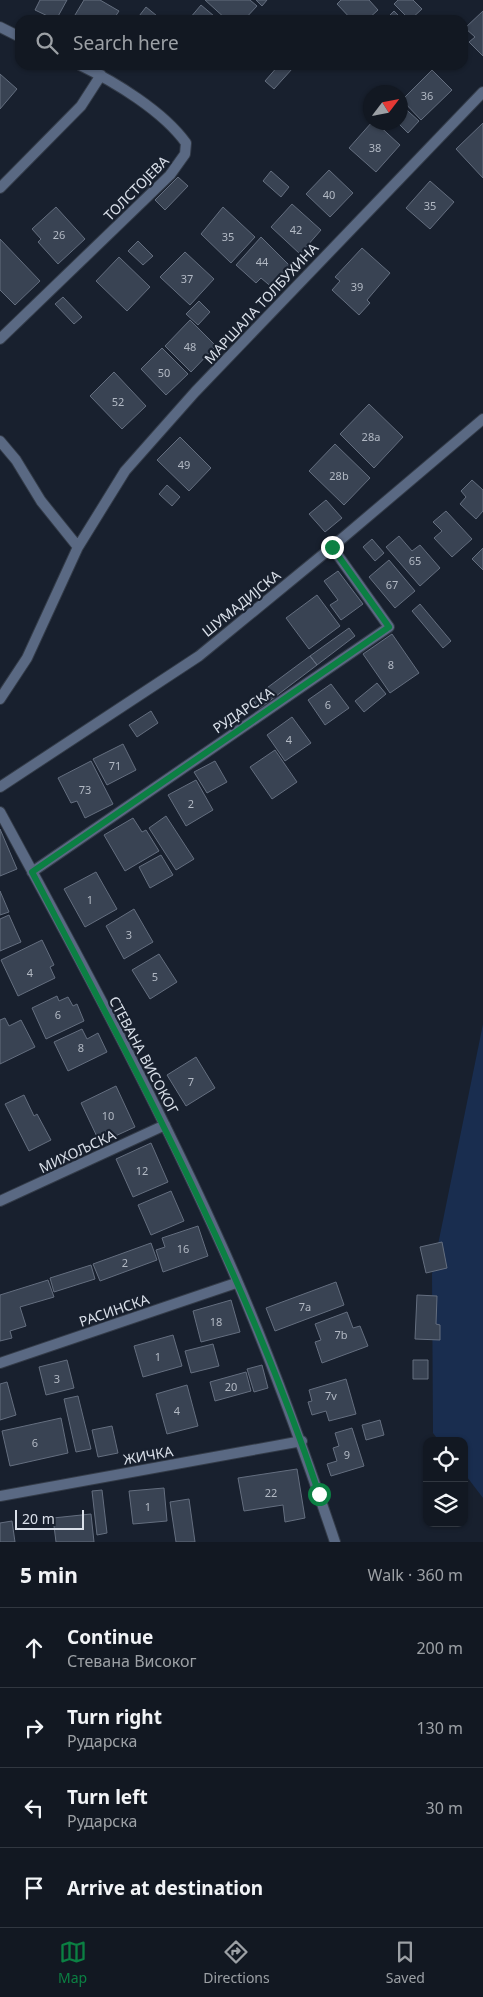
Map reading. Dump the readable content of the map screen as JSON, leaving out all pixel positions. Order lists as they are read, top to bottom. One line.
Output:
{"streets":{"street":["ТОЛСТОЈЕВА","МАРШАЛА ТОЛБУХИНА","ШУМАДИЈСКА","РУДАРСКА","СТЕВАНА ВИСОКОГ","МИХОЉСКА","РАСИНСКА","ЖИЧКА"]},"crossings":[["ШУМАДИЈСКА","РУДАРСКА"],["РУДАРСКА","СТЕВАНА ВИСОКОГ"],["СТЕВАНА ВИСОКОГ","МИХОЉСКА"],["СТЕВАНА ВИСОКОГ","РАСИНСКА"],["СТЕВАНА ВИСОКОГ","ЖИЧКА"]],"house_numbers":["36","38","40","35","42","26","35","44","37","39","48","50","52","28a","49","28b","65","67","8","6","4","71","73","2","1","3","4","5","6","8","7","10","12","16","2","7a","18","7b","1","3","20","7v","4","6","9","22","1"],"scale_bar":"20 m","north":"top right","page":{"search":"Search here","scale":"20 m","heading":["5 min","Walk · 360 m"],"list":[["Continue","Стевана Високог","200 m"],["Turn right","Рударска","130 m"],["Turn left","Рударска","30 m"],"Arrive at destination"],"nav":["Map","Directions","Saved"]}}
